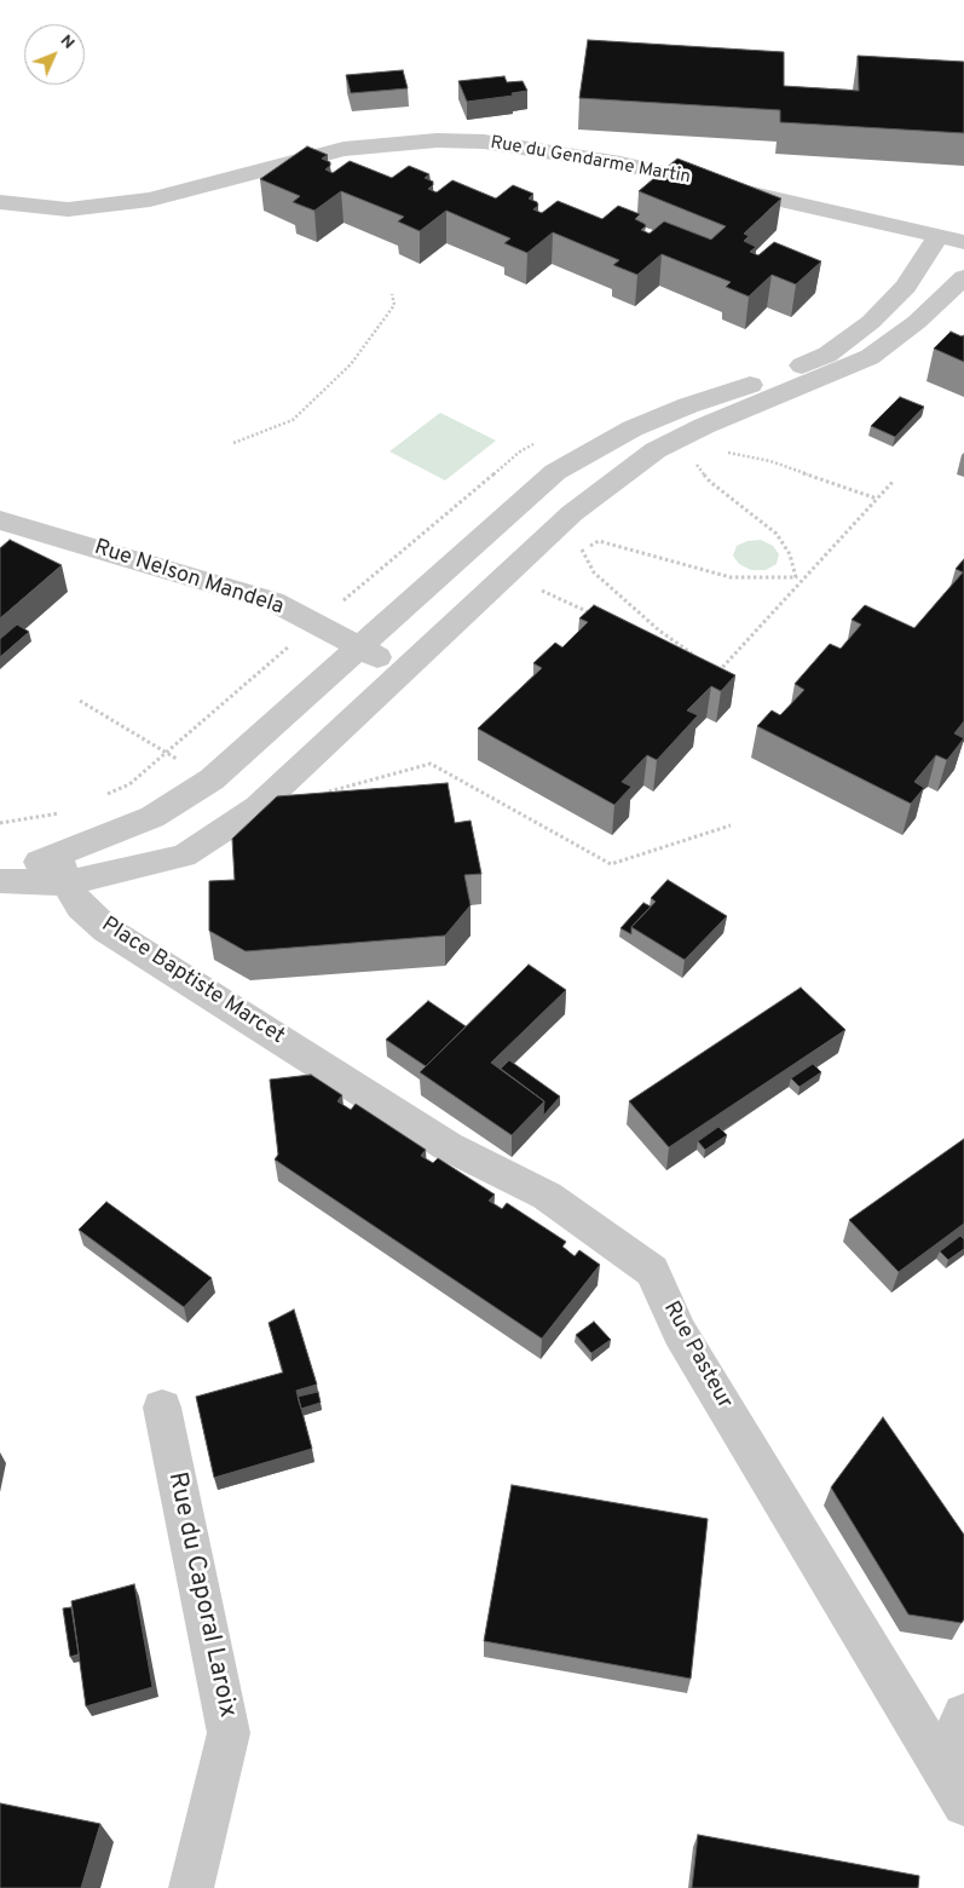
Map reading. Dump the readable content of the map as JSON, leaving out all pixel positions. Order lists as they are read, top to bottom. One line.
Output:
{"streets":{"street":["Rue du Gendarme Martin","Rue Nelson Mandela","Place Baptiste Marcet","Rue Pasteur","Rue du Caporal Laroix"]},"crossings":[["Place Baptiste Marcet","Rue Pasteur"]],"north":"top right"}
